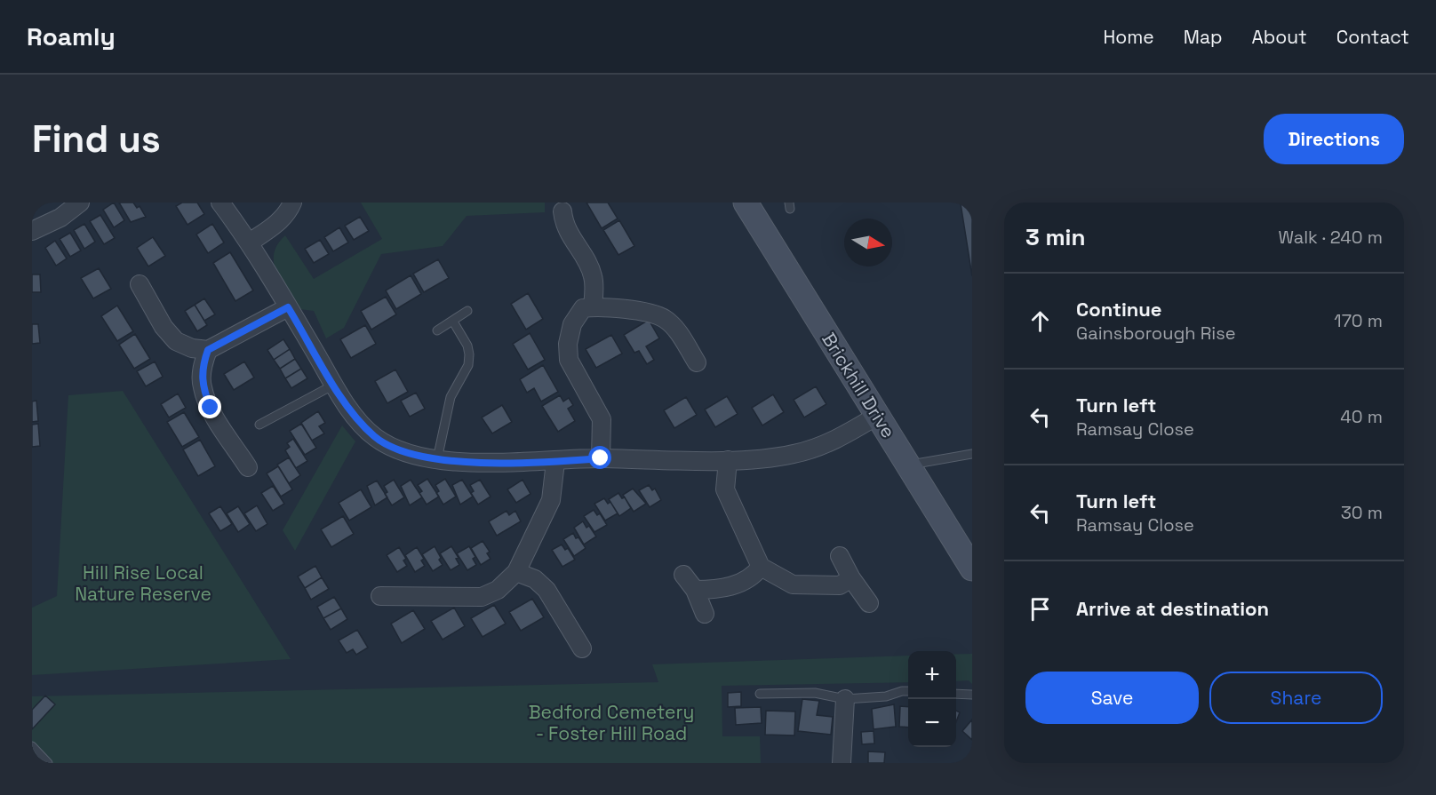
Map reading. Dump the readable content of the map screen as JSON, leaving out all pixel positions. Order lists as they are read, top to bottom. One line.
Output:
{"streets":{"street":["Brickhill Drive"]},"parks":["Hill Rise Local Nature Reserve","Bedford Cemetery - Foster Hill Road"],"north":"right","page":{"header":"Roamly","nav":["Home","Map","About","Contact"],"buttons":["Directions",["Save","Share"]],"title":"Find us","heading":["3 min","Walk · 240 m"],"list":[["Continue","Gainsborough Rise","170 m"],["Turn left","Ramsay Close","40 m"],["Turn left","Ramsay Close","30 m"],"Arrive at destination"],"map_buttons":["+","−"]}}
